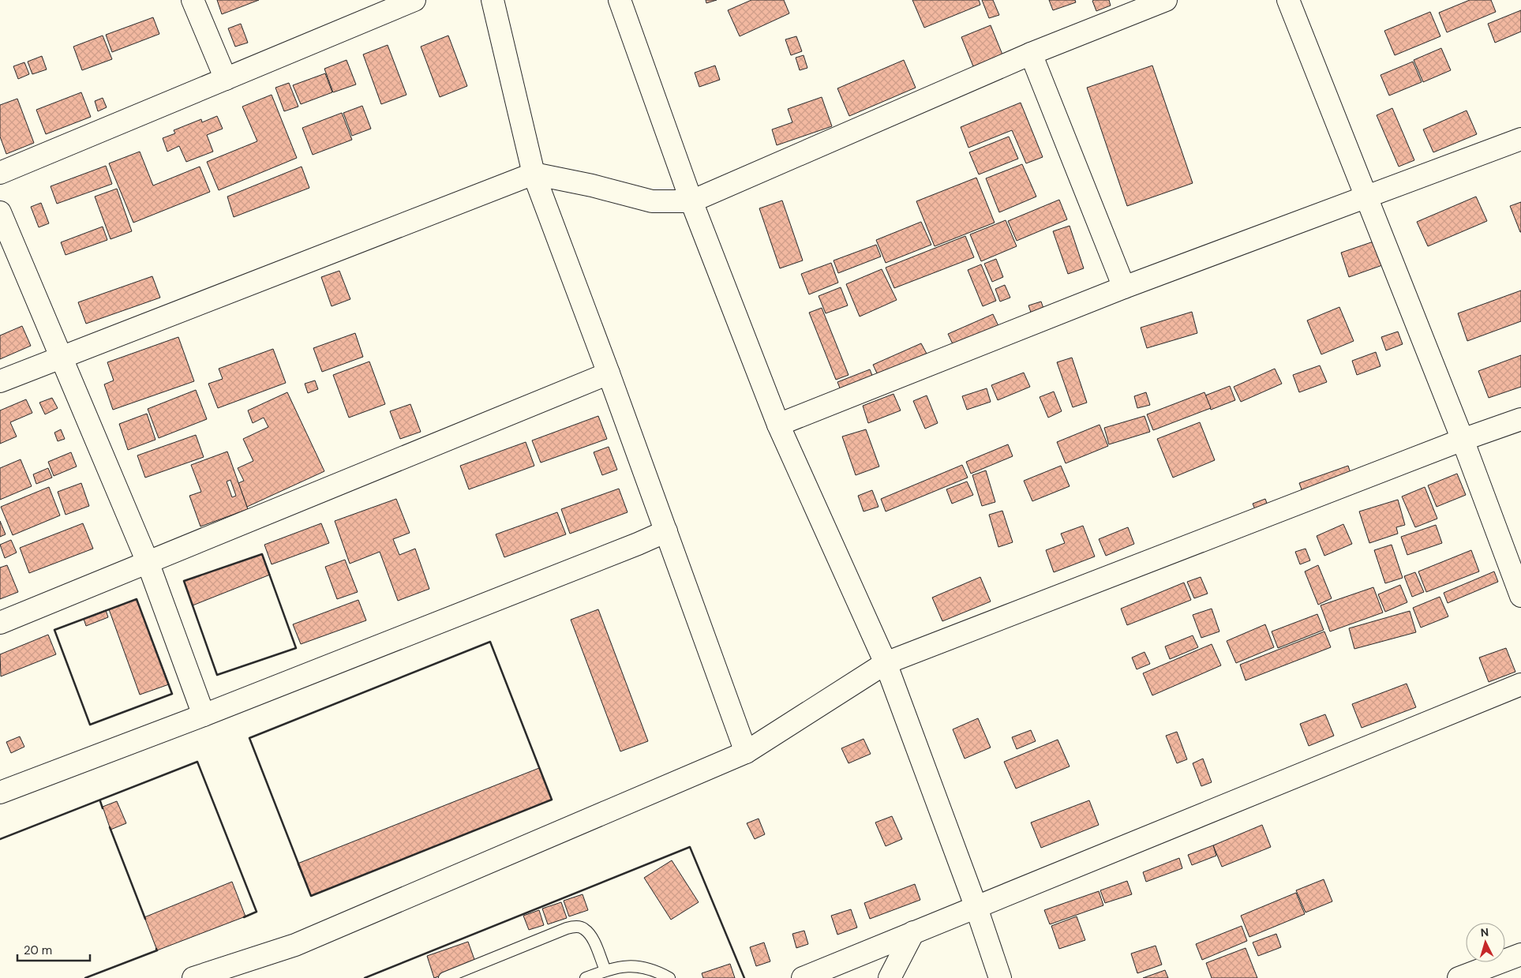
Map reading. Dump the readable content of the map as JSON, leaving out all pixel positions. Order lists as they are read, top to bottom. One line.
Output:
{"scale_bar":"20 m","north":"top"}
